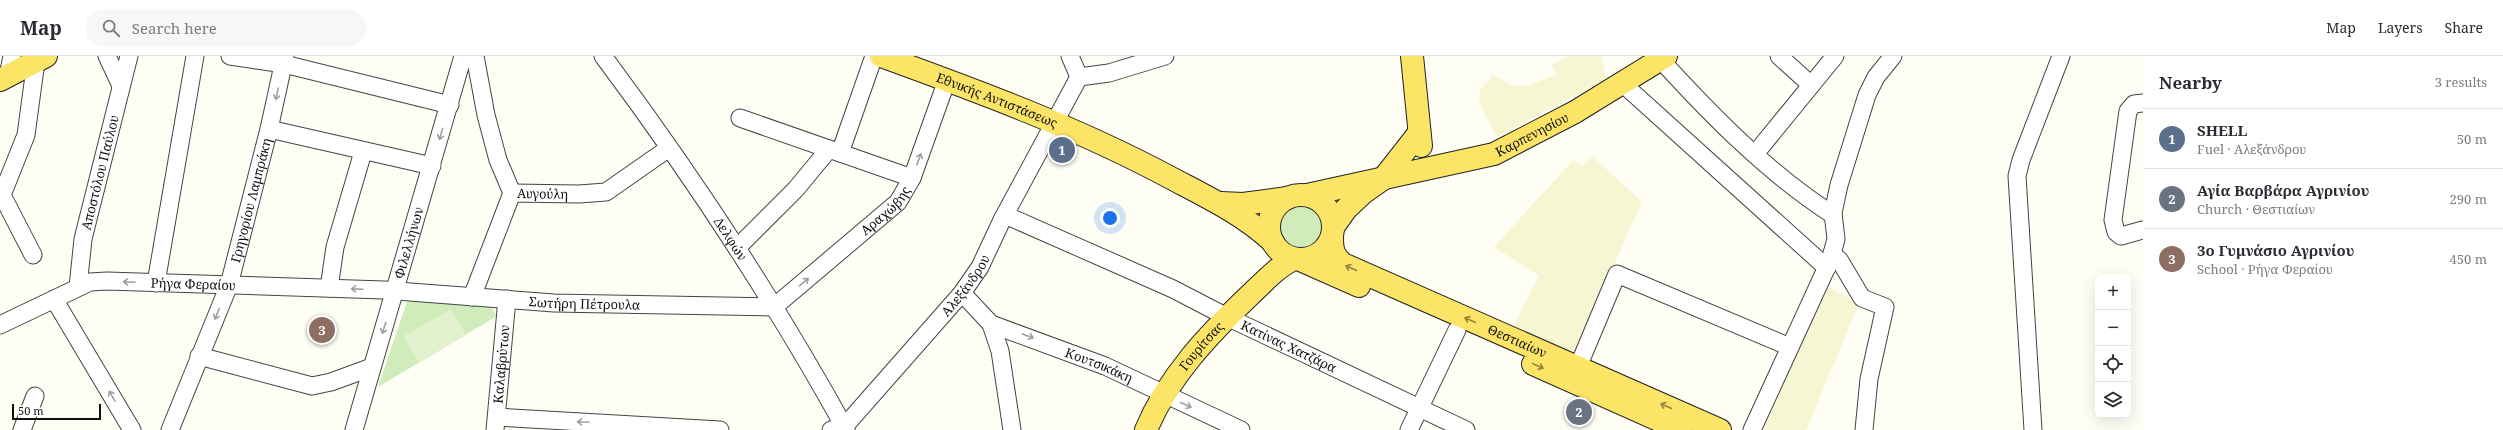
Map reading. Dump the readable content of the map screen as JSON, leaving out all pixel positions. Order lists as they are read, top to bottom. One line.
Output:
{"streets":{"main road":["Εθνικής Αντιστάσεως","Καρπενησίου","Θεστιαίων","Γουρίτσας"],"street":["Αποστόλου Παύλου","Αυγούλη","Γρηγορίου Λαμπράκη","Αραχώβης","Δελφών","Φιλελλήνων","Ρήγα Φεραίου","Αλεξάνδρου","Σωτήρη Πέτρουλα","Κατίνας Χατζάρα","Κουτσικάκη","Καλαβρύτων"]},"crossings":[["Εθνικής Αντιστάσεως","Καρπενησίου"],["Εθνικής Αντιστάσεως","Αραχώβης"],["Εθνικής Αντιστάσεως","Αλεξάνδρου"],["Εθνικής Αντιστάσεως","Θεστιαίων"],["Εθνικής Αντιστάσεως","Γουρίτσας"],["Καρπενησίου","Θεστιαίων"],["Καρπενησίου","Γουρίτσας"],["Αποστόλου Παύλου","Ρήγα Φεραίου"],["Αυγούλη","Δελφών"],["Αυγούλη","Σωτήρη Πέτρουλα"],["Γρηγορίου Λαμπράκη","Ρήγα Φεραίου"],["Αραχώβης","Δελφών"],["Αραχώβης","Σωτήρη Πέτρουλα"],["Δελφών","Αλεξάνδρου"],["Δελφών","Σωτήρη Πέτρουλα"],["Φιλελλήνων","Ρήγα Φεραίου"],["Φιλελλήνων","Σωτήρη Πέτρουλα"],["Ρήγα Φεραίου","Σωτήρη Πέτρουλα"],["Αλεξάνδρου","Κατίνας Χατζάρα"],["Αλεξάνδρου","Κουτσικάκη"],["Σωτήρη Πέτρουλα","Καλαβρύτων"],["Θεστιαίων","Γουρίτσας"],["Κατίνας Χατζάρα","Γουρίτσας"],["Γουρίτσας","Κουτσικάκη"]],"one_way":["Φιλελλήνων","Κουτσικάκη"],"scale_bar":"50 m","page":{"header":"Map","search":"Search here","nav":["Map","Layers","Share"],"heading":["Nearby","3 results"],"list":[{"mark":"1","name":"SHELL","note":"Fuel · Αλεξάνδρου","value":"50 m"},{"mark":"2","name":"Αγία Βαρβάρα Αγρινίου","note":"Church · Θεστιαίων","value":"290 m"},{"mark":"3","name":"3ο Γυμνάσιο Αγρινίου","note":"School · Ρήγα Φεραίου","value":"450 m"}],"pins":["1","3","2"],"map_buttons":["+","−"],"scale":"50 m"}}
